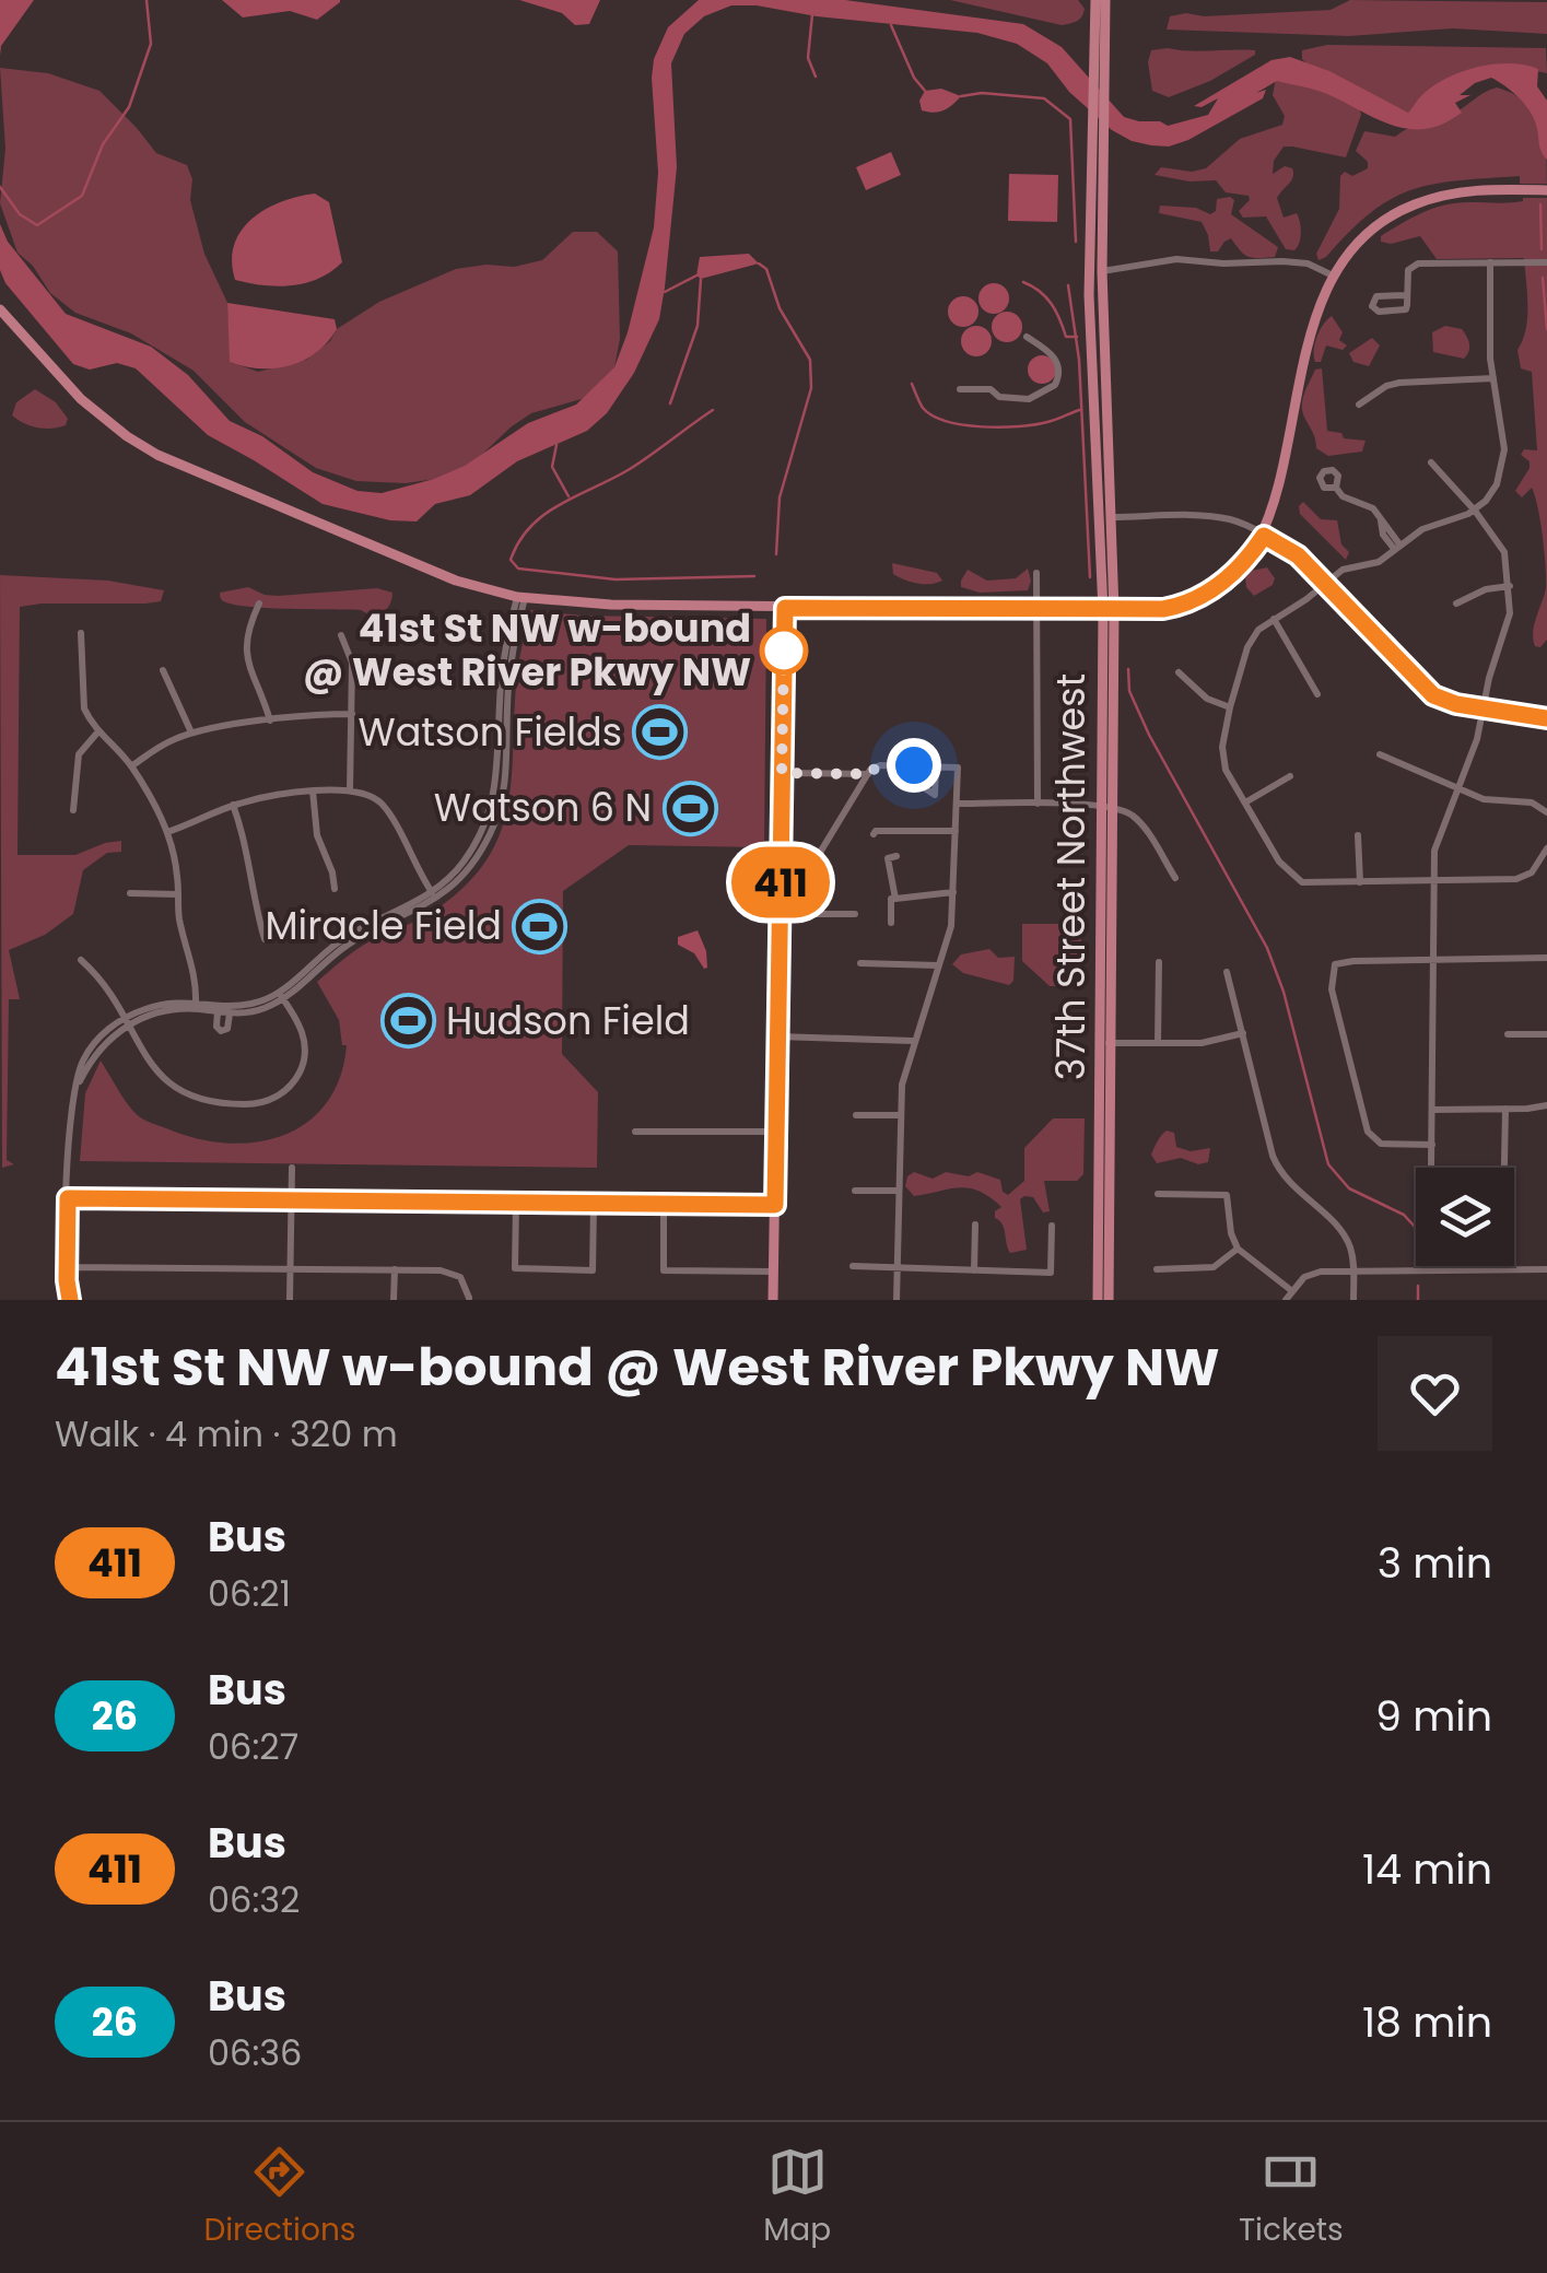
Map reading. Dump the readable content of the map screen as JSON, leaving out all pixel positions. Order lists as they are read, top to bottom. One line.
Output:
{"streets":{"main road":["37th Street Northwest"]},"places":{"other":["41st St NW w-bound @ West River Pkwy NW"],"sports":["Watson Fields","Watson 6 N","Miracle Field","Hudson Field"]},"lines":["bus line 411"],"page":{"on_map":"411","heading":["41st St NW w-bound @ West River Pkwy NW","Walk · 4 min · 320 m"],"list":[{"mark":"411","name":"Bus","note":"06:21","value":"3 min"},{"mark":"26","name":"Bus","note":"06:27","value":"9 min"},{"mark":"411","name":"Bus","note":"06:32","value":"14 min"},{"mark":"26","name":"Bus","note":"06:36","value":"18 min"}],"tabs":["Directions","Map","Tickets"]}}
